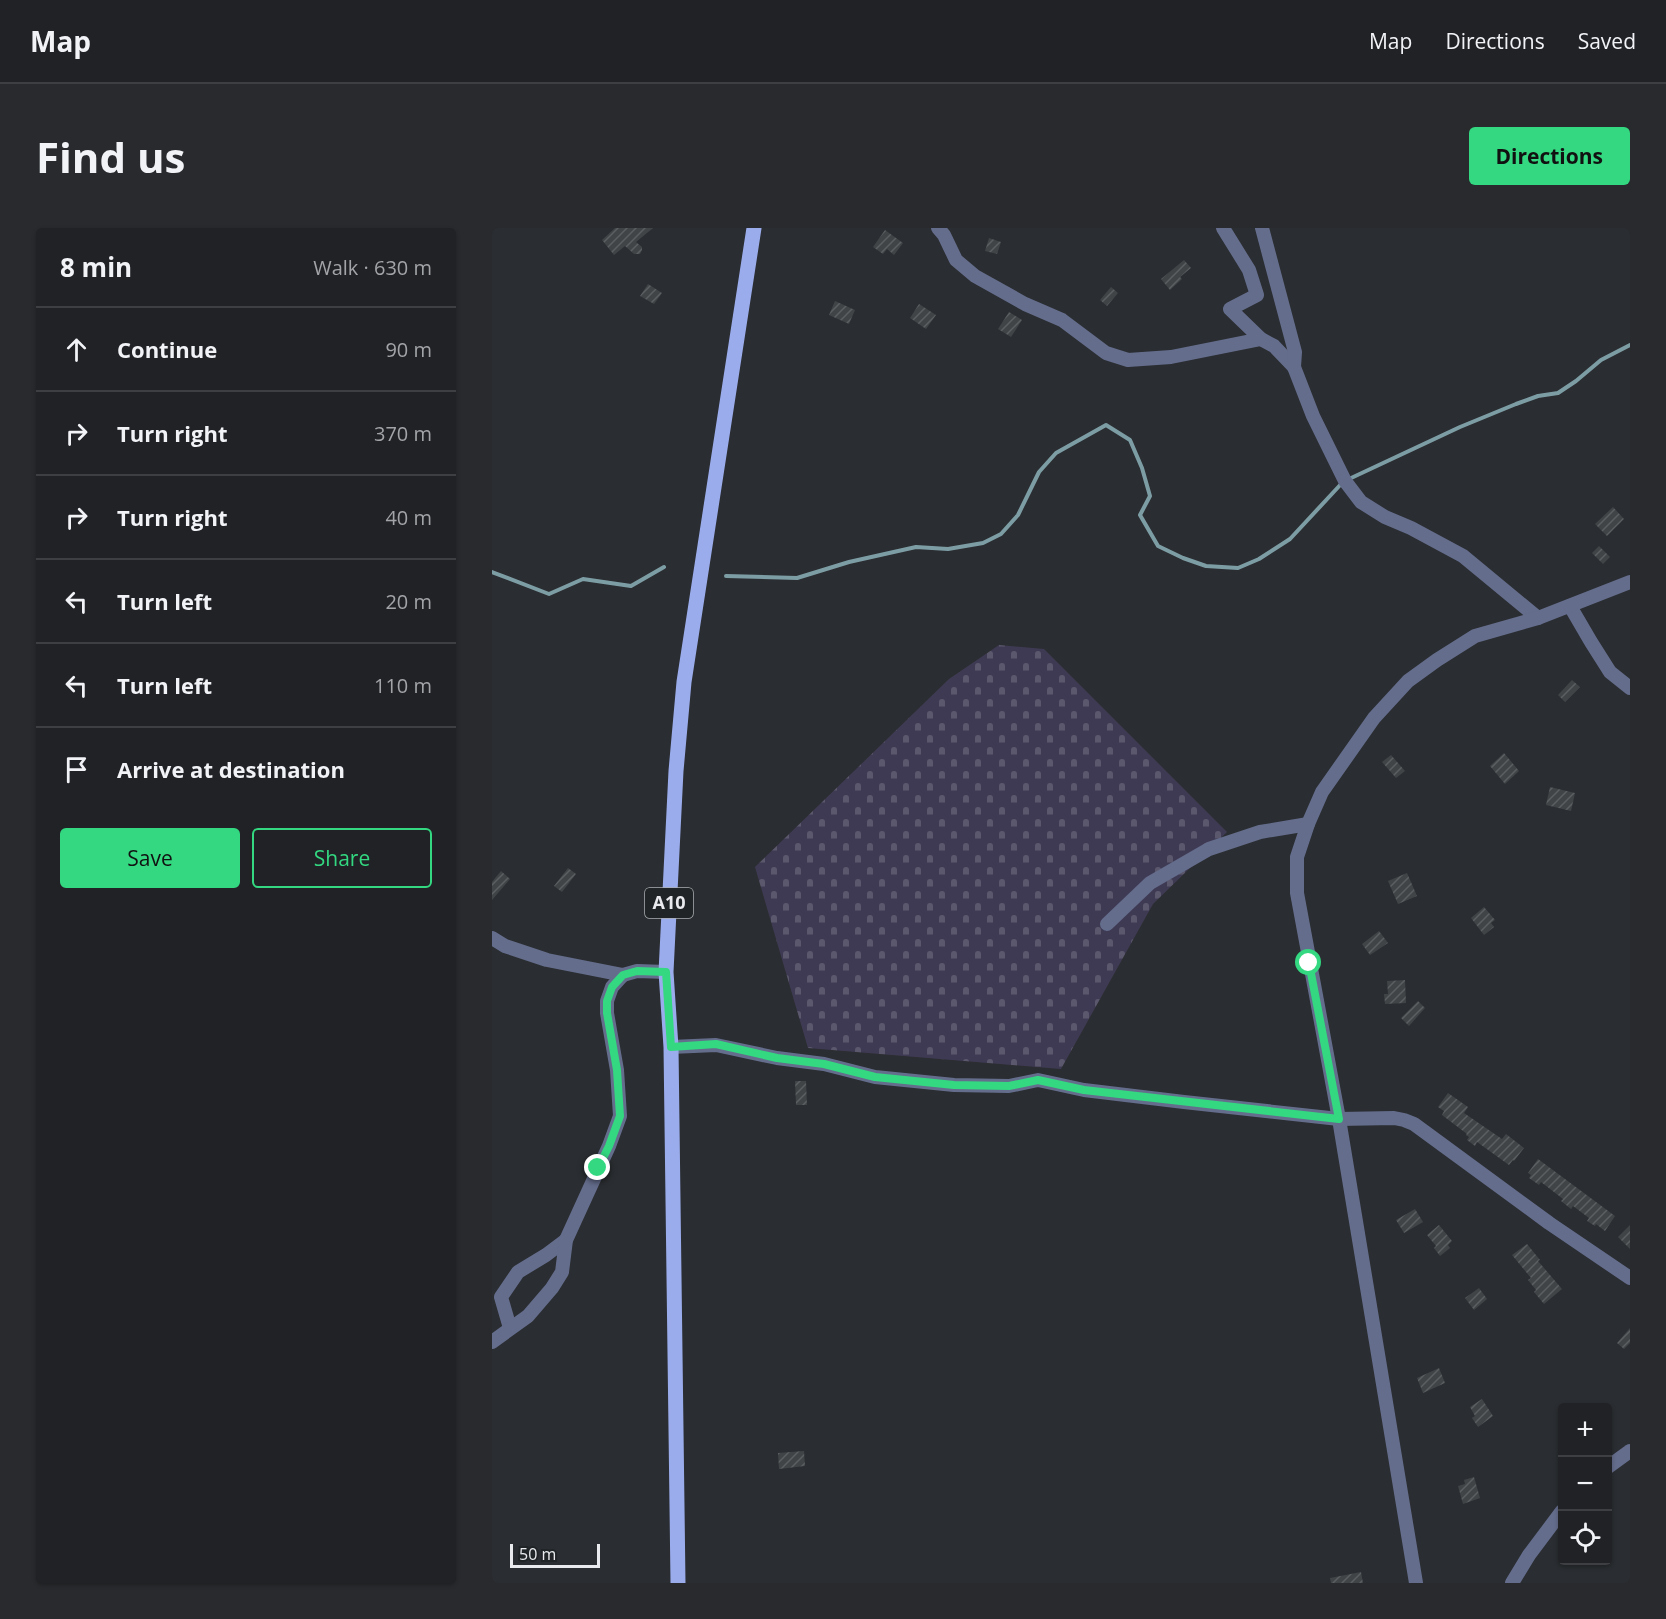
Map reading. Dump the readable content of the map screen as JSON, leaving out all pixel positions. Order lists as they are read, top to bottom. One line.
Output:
{"streets":{"main road":["A10"]},"scale_bar":"50 m","page":{"header":"Map","nav":["Map","Directions","Saved"],"buttons":["Directions",["Save","Share"]],"title":"Find us","heading":["8 min","Walk · 630 m"],"list":[["Continue","90 m"],["Turn right","370 m"],["Turn right","40 m"],["Turn left","20 m"],["Turn left","110 m"],"Arrive at destination"],"map_buttons":["+","−"],"scale":"50 m"}}
